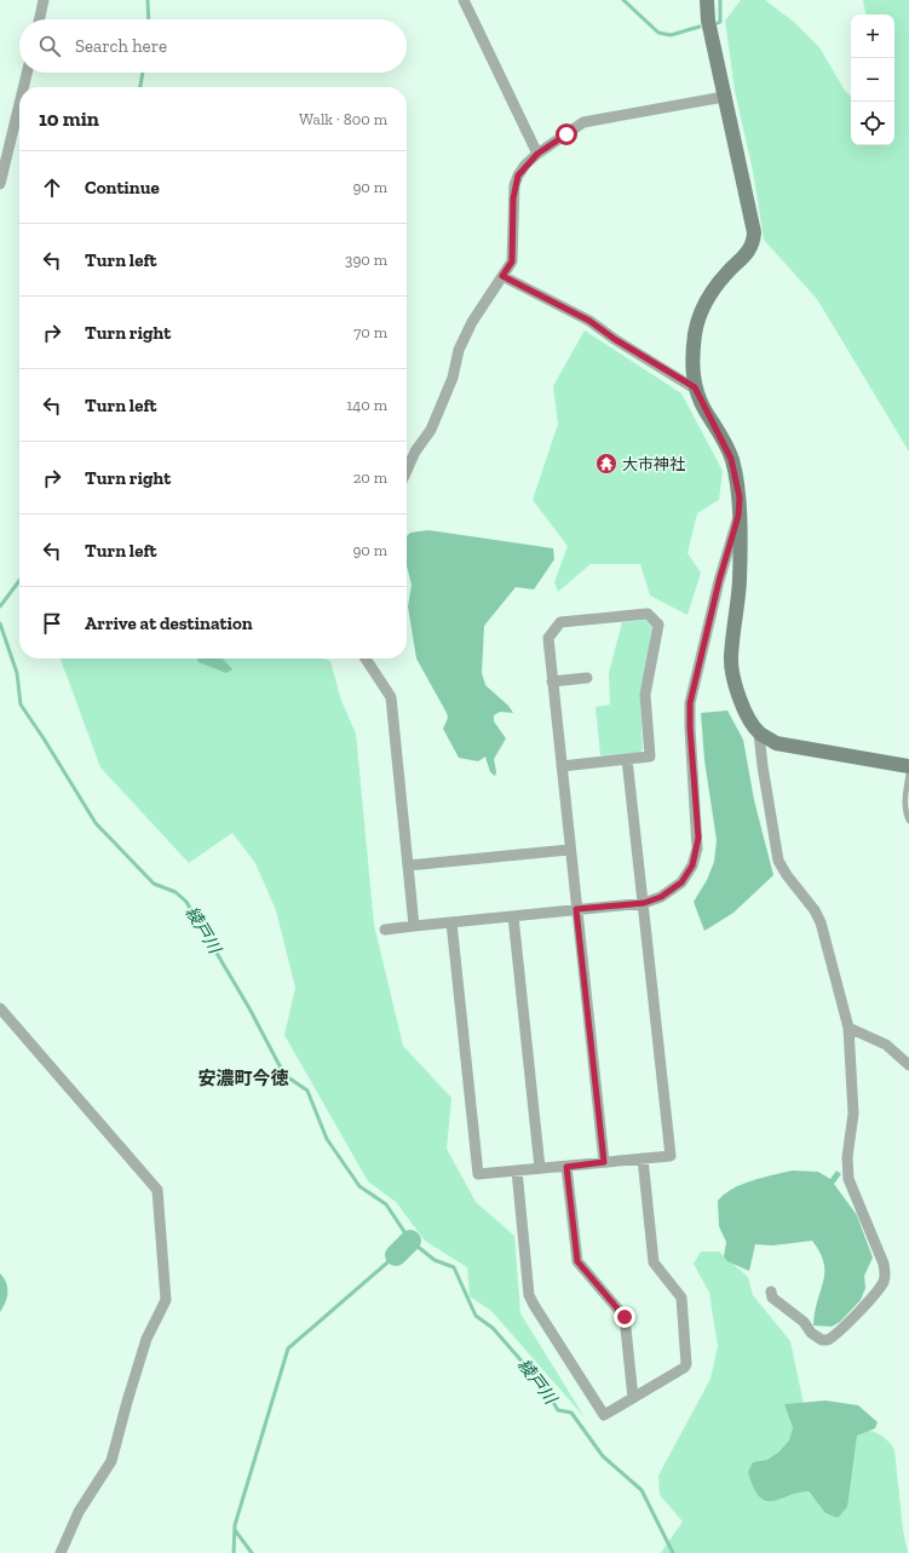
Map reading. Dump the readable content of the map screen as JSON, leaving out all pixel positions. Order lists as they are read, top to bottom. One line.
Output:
{"districts":["安濃町今徳"],"water":["綾戸川"],"places":{"temple":["大市神社"]},"page":{"map_buttons":["+","−"],"search":"Search here","heading":["10 min","Walk · 800 m"],"list":[["Continue","90 m"],["Turn left","390 m"],["Turn right","70 m"],["Turn left","140 m"],["Turn right","20 m"],["Turn left","90 m"],"Arrive at destination"]}}
